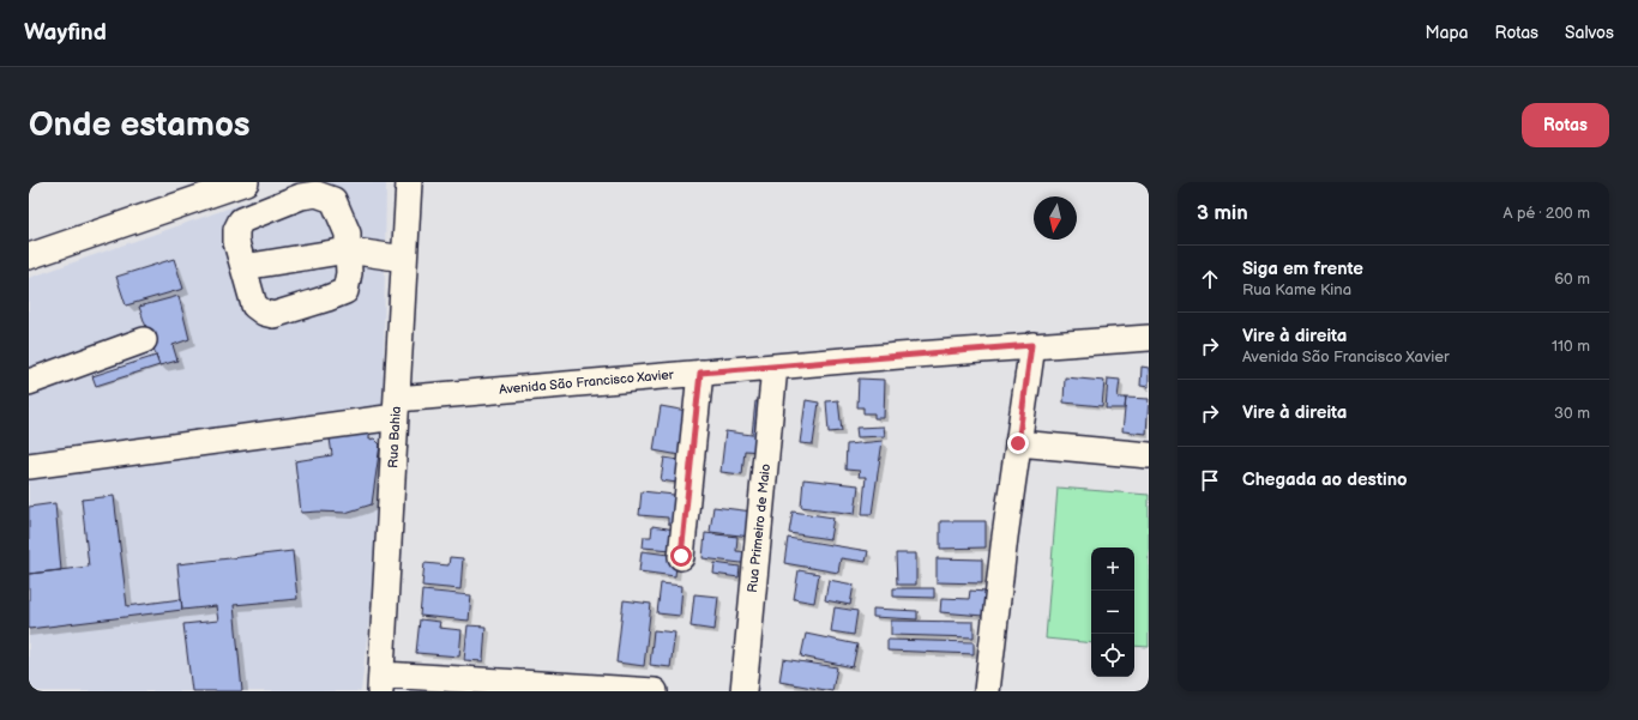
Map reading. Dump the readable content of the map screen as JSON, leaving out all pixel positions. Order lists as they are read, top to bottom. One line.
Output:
{"streets":{"street":["Avenida São Francisco Xavier","Rua Bahia","Rua Primeiro de Maio"]},"crossings":[["Avenida São Francisco Xavier","Rua Bahia"],["Avenida São Francisco Xavier","Rua Primeiro de Maio"]],"north":"bottom","page":{"header":"Wayfind","nav":["Mapa","Rotas","Salvos"],"buttons":"Rotas","title":"Onde estamos","heading":["3 min","A pé · 200 m"],"list":[["Siga em frente","Rua Kame Kina","60 m"],["Vire à direita","Avenida São Francisco Xavier","110 m"],["Vire à direita","30 m"],"Chegada ao destino"],"map_buttons":["+","−"]}}
